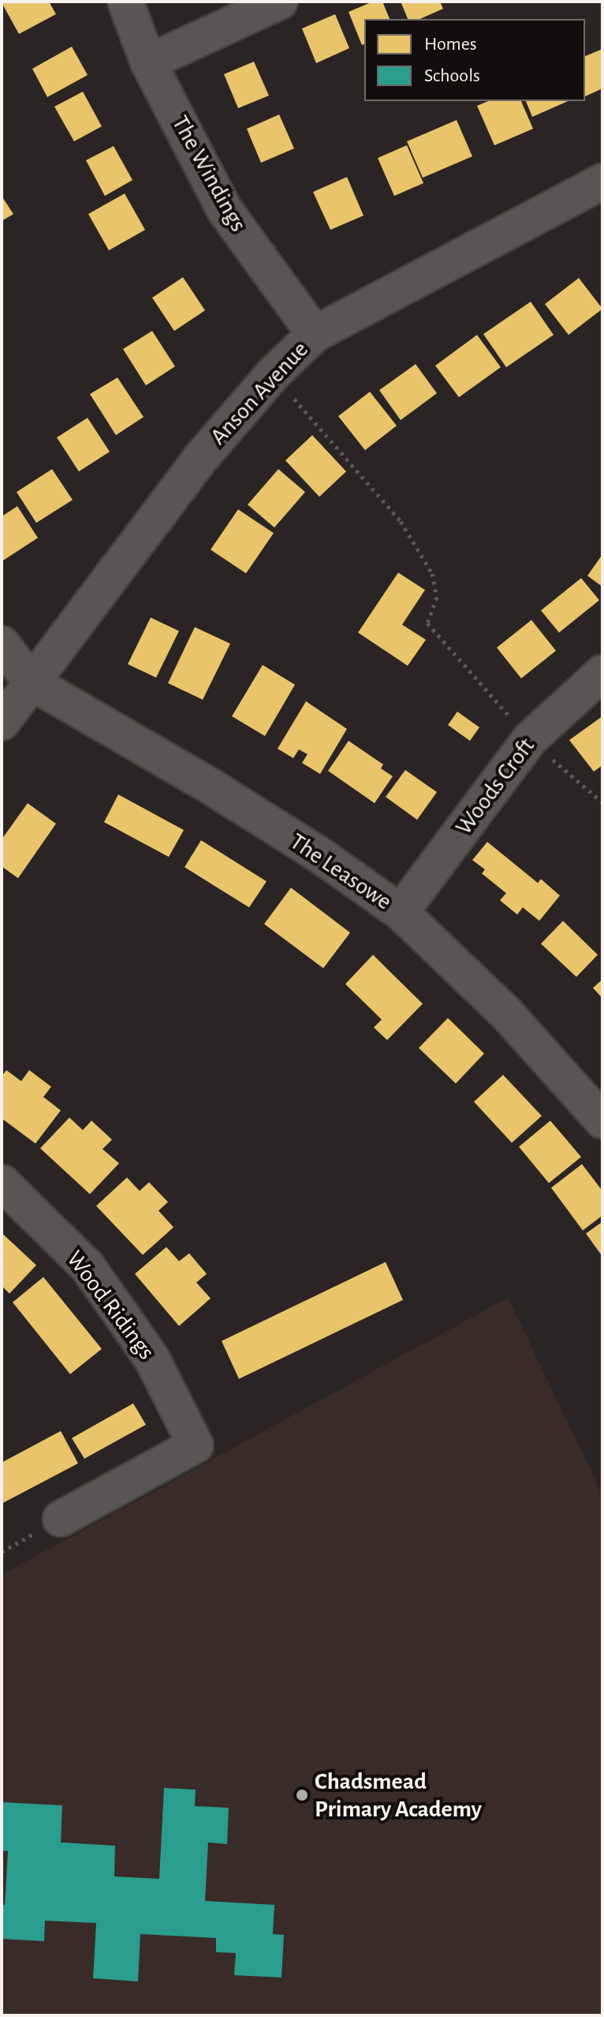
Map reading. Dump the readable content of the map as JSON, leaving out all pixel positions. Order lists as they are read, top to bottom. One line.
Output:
{"streets":{"street":["The Windings","Anson Avenue","Woods Croft","The Leasowe","Wood Ridings"]},"crossings":[["The Windings","Anson Avenue"],["Anson Avenue","The Leasowe"],["Woods Croft","The Leasowe"]],"places":["Chadsmead Primary Academy"],"legend":["Homes","Schools"]}
